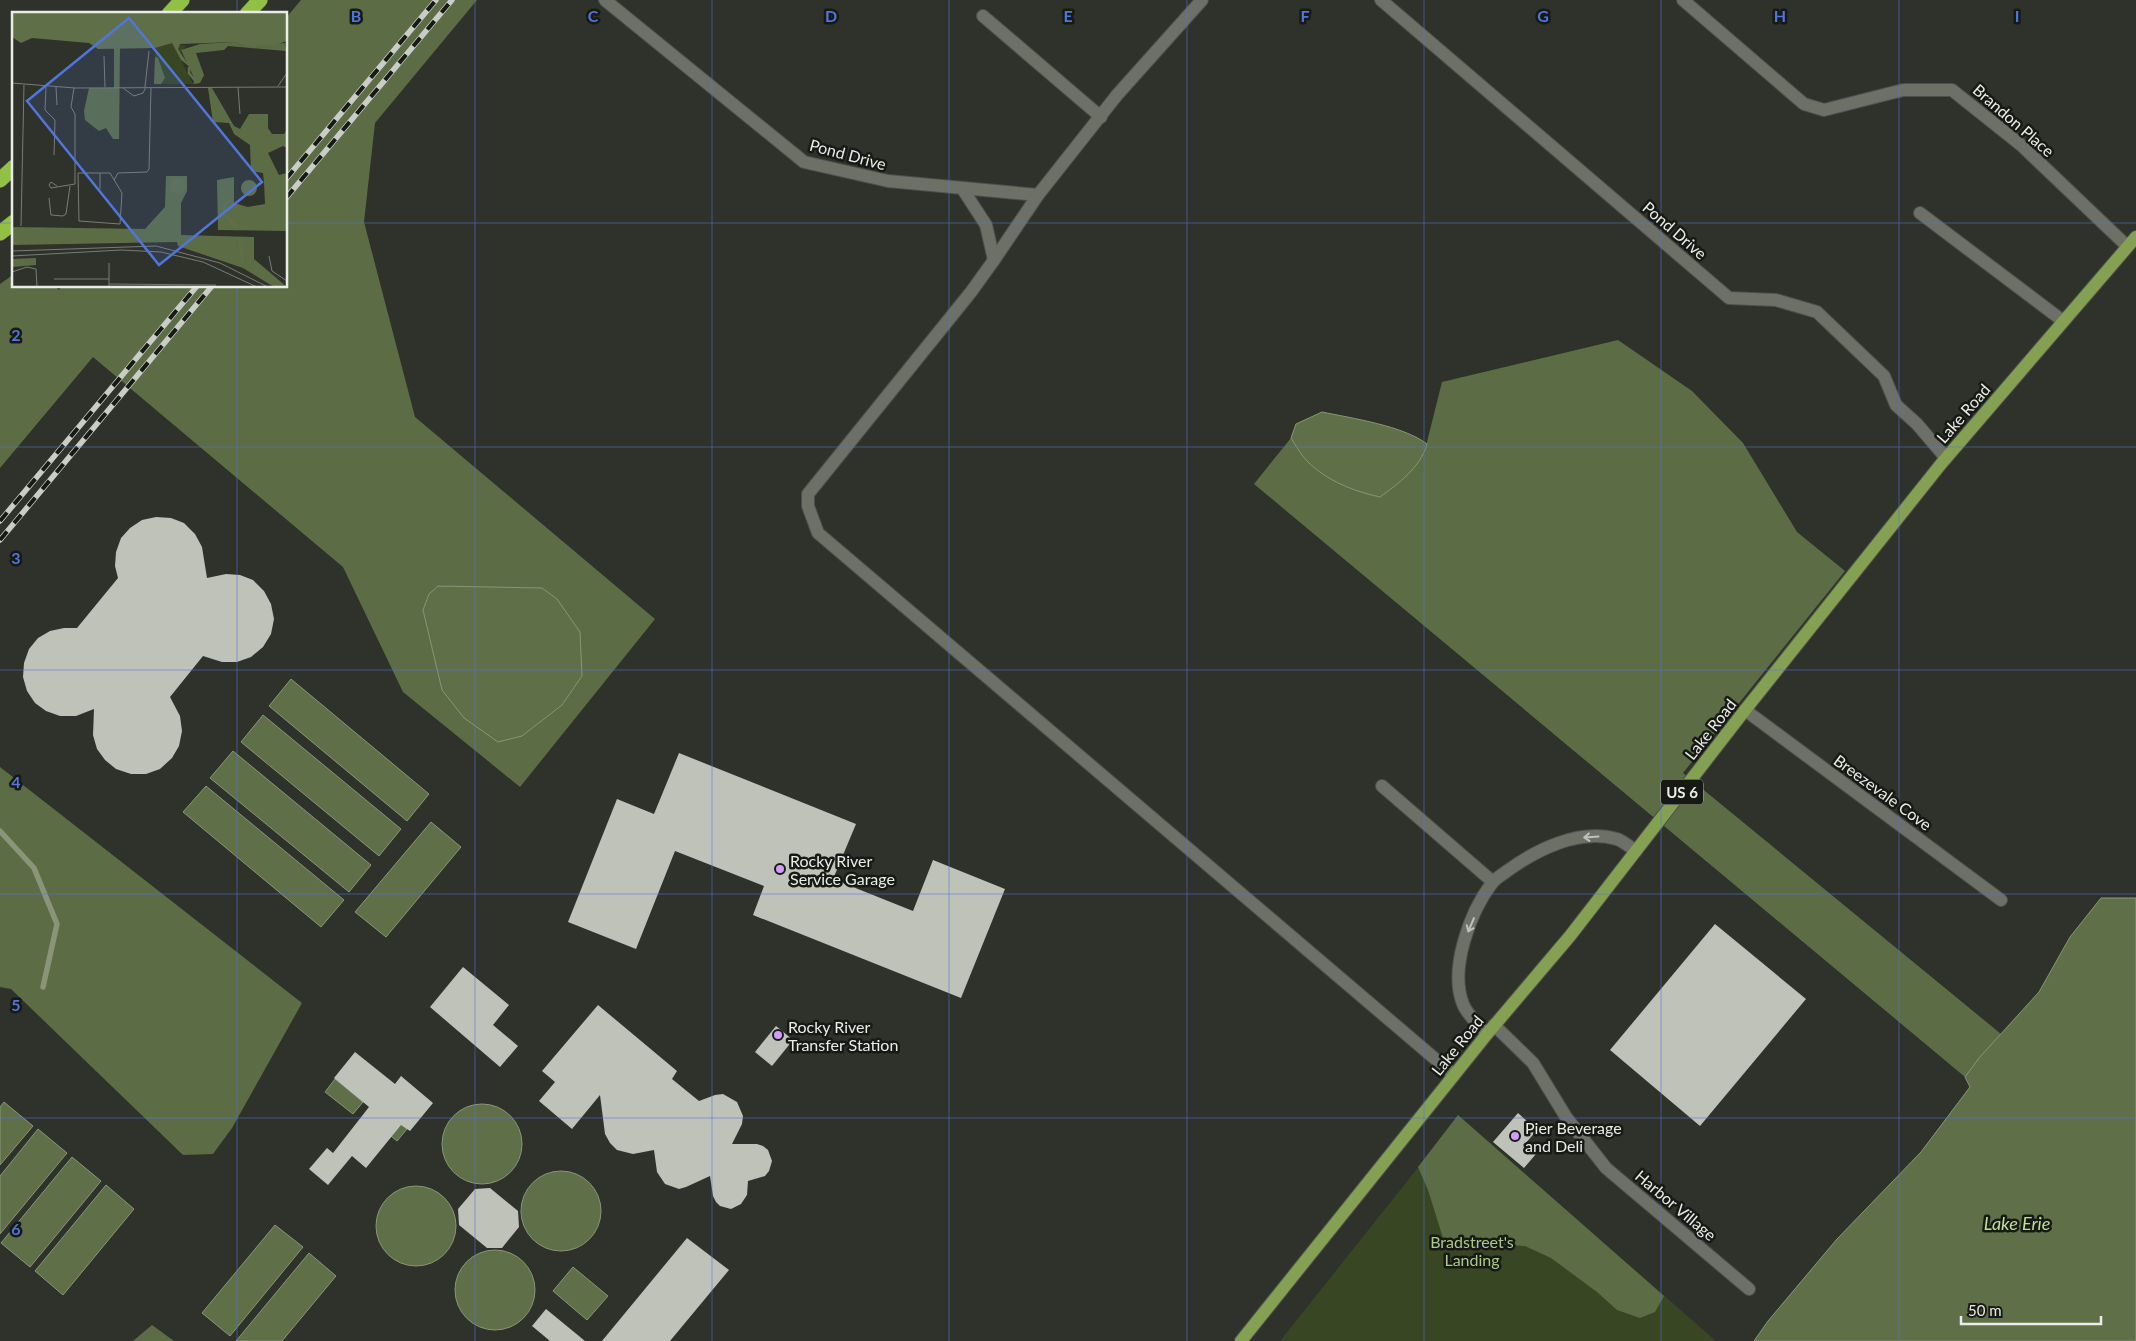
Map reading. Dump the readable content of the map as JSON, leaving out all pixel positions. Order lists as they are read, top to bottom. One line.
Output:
{"streets":{"main road":["Lake Road","US 6"],"street":["Brandon Place","Pond Drive","Breezevale Cove","Harbor Village"]},"crossings":[["Brandon Place","Lake Road"],["Pond Drive","Lake Road"],["Lake Road","Breezevale Cove"],["Lake Road","Harbor Village"]],"water":["Lake Erie"],"parks":["Bradstreet's Landing"],"places":["Rocky River Service Garage","Rocky River Transfer Station","Pier Beverage and Deli"],"scale_bar":"50 m","grid":{"columns":["B","C","D","E","F","G","H","I"],"rows":["2","3","4","5","6"]}}
